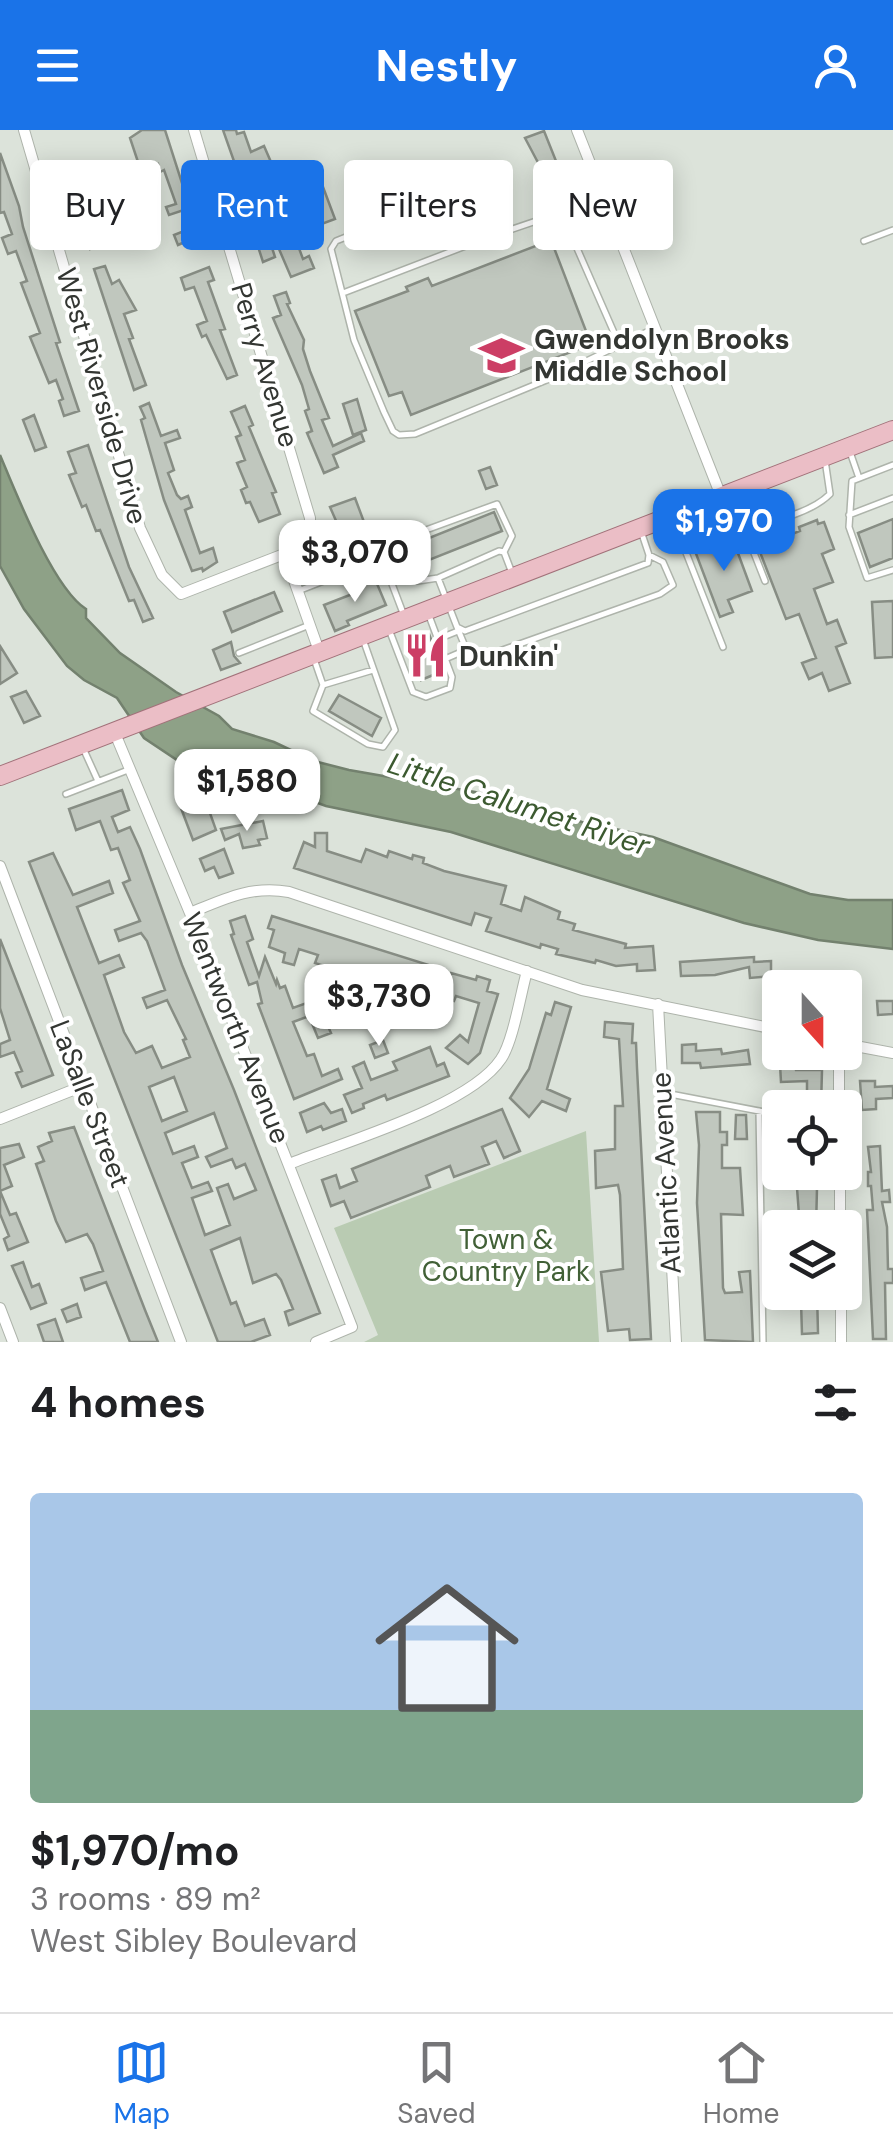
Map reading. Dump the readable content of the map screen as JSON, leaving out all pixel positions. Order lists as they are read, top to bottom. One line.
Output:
{"streets":{"street":["Perry Avenue","West Riverside Drive","Wentworth Avenue","LaSalle Street","Atlantic Avenue"]},"crossings":[["Perry Avenue","West Riverside Drive"]],"water":["Little Calumet River"],"parks":["Town & Country Park"],"places":{"school or university":["Gwendolyn Brooks Middle School"],"restaurant":["Dunkin'"]},"north":"bottom","page":{"header":"Nestly","chip":["Buy","Rent","Filters","New"],"price":["$1,970","$3,070","$1,580","$3,730"],"heading":"4 homes","list":[{"name":"$1,970/mo","note":"3 rooms · 89 m² · West Sibley Boulevard"}],"tabs":["Map","Saved","Home"]}}
